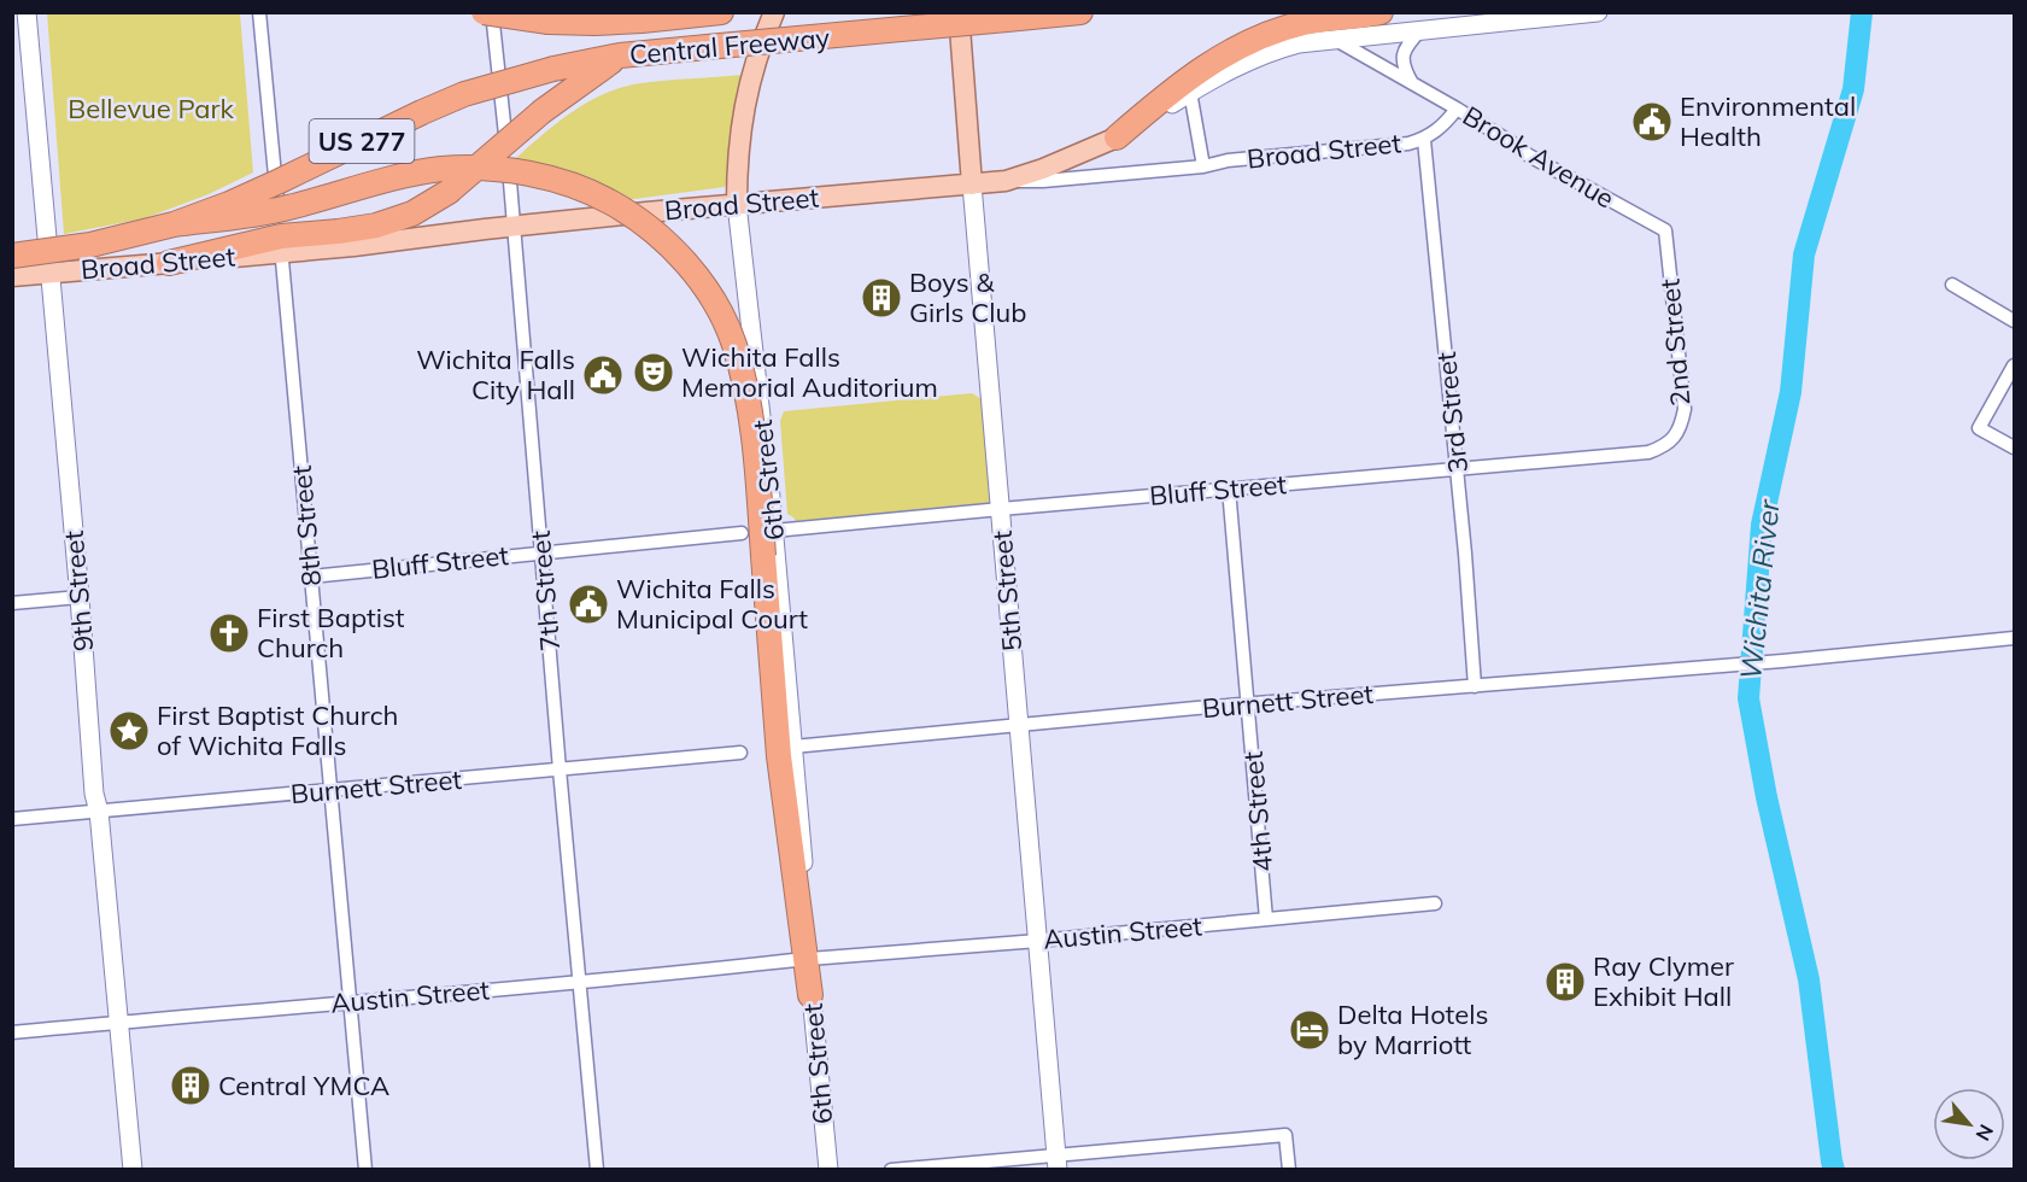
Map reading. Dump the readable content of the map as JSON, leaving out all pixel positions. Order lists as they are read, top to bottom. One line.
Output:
{"streets":{"highway":["Central Freeway","US 277"],"main road":["Broad Street","6th Street","9th Street","5th Street"],"street":["Brook Avenue","2nd Street","3rd Street","Bluff Street","8th Street","7th Street","Burnett Street","4th Street","Austin Street"]},"crossings":[["Central Freeway","US 277"],["Broad Street","Brook Avenue"],["Broad Street","3rd Street"],["Broad Street","6th Street"],["Broad Street","8th Street"],["Broad Street","9th Street"],["Broad Street","7th Street"],["Broad Street","5th Street"],["Brook Avenue","2nd Street"],["2nd Street","Bluff Street"],["3rd Street","Bluff Street"],["3rd Street","Burnett Street"],["6th Street","Bluff Street"],["6th Street","Burnett Street"],["6th Street","Austin Street"],["Bluff Street","8th Street"],["Bluff Street","7th Street"],["Bluff Street","5th Street"],["Bluff Street","4th Street"],["8th Street","Burnett Street"],["8th Street","Austin Street"],["9th Street","Burnett Street"],["9th Street","Austin Street"],["7th Street","Burnett Street"],["7th Street","Austin Street"],["5th Street","Burnett Street"],["5th Street","Austin Street"],["Burnett Street","4th Street"],["4th Street","Austin Street"]],"water":["Wichita River"],"parks":["Bellevue Park"],"places":{"public building":["Environmental Health","Wichita Falls City Hall","Wichita Falls Municipal Court"],"building":["Boys & Girls Club","Ray Clymer Exhibit Hall","Central YMCA"],"theatre":["Wichita Falls Memorial Auditorium"],"church":["First Baptist Church"],"place":["First Baptist Church of Wichita Falls"],"hotel":["Delta Hotels by Marriott"]},"north":"bottom right"}
